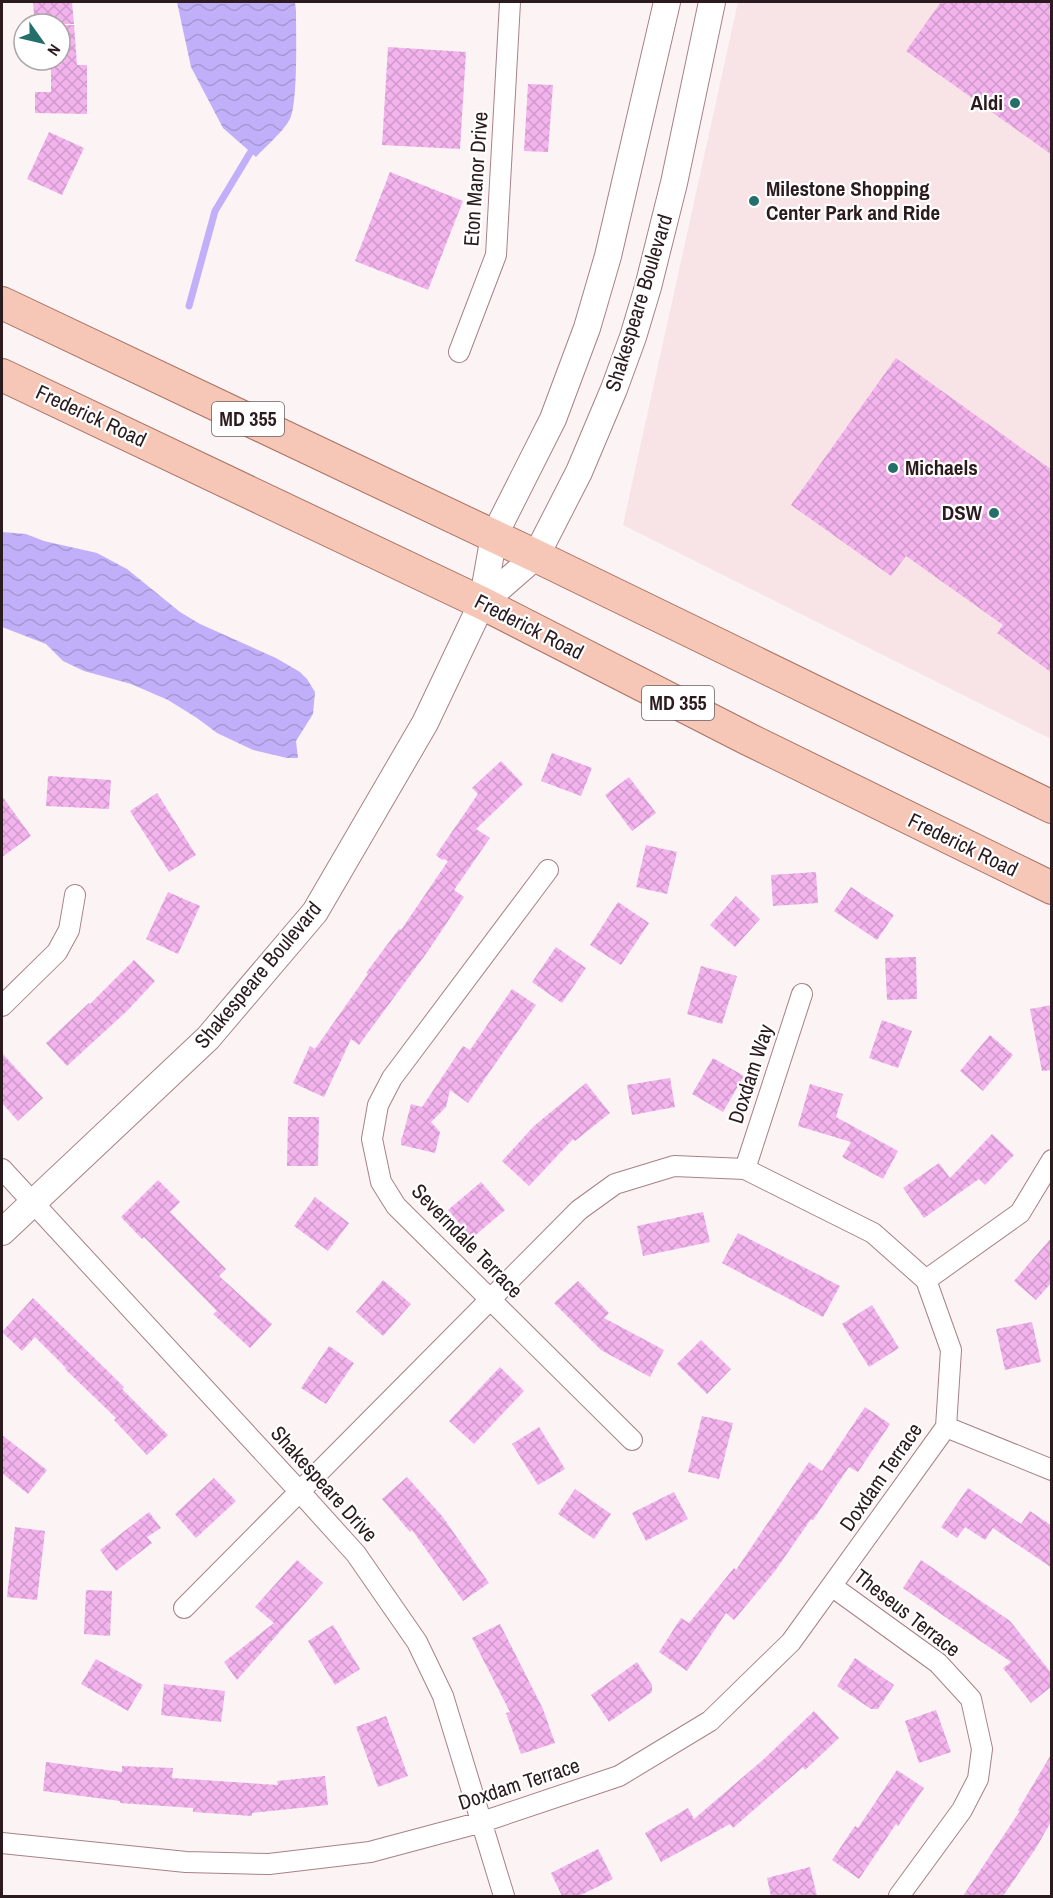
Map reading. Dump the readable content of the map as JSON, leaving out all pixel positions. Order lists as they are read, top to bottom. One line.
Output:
{"streets":{"main road":["Frederick Road","MD 355"],"street":["Eton Manor Drive","Shakespeare Boulevard","Doxdam Way","Severndale Terrace","Doxdam Terrace","Shakespeare Drive","Theseus Terrace"]},"crossings":[["Shakespeare Boulevard","Frederick Road"],["Shakespeare Boulevard","MD 355"],["Shakespeare Boulevard","Shakespeare Drive"],["Doxdam Way","Doxdam Terrace"],["Severndale Terrace","Doxdam Terrace"],["Doxdam Terrace","Shakespeare Drive"],["Doxdam Terrace","Theseus Terrace"]],"places":["Aldi","Milestone Shopping Center Park and Ride","Michaels","DSW"],"north":"bottom right"}
